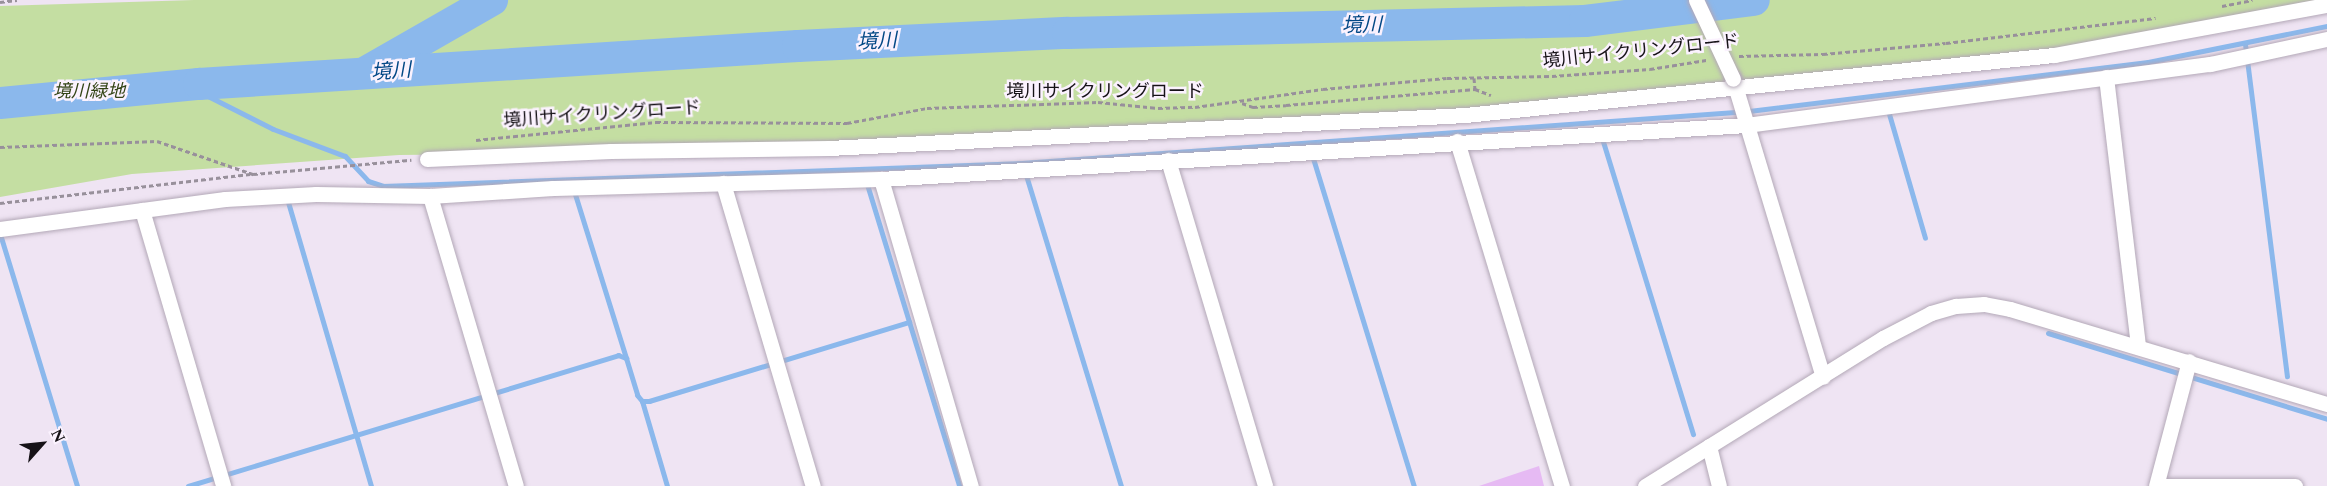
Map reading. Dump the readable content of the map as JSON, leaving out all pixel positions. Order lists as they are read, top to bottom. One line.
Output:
{"streets":{"path":["境川サイクリングロード"]},"water":["境川"],"parks":["境川緑地"],"north":"top right"}
